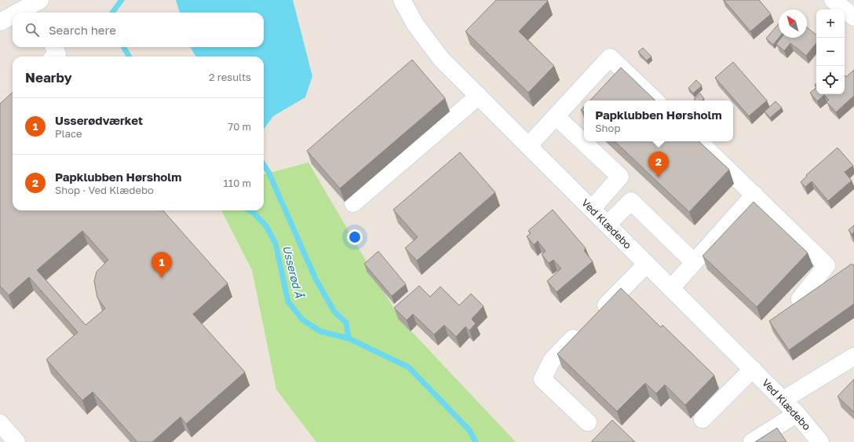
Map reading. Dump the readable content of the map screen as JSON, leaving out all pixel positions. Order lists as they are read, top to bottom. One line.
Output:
{"streets":{"street":["Ved Klædebo"]},"water":["Usserød Å"],"north":"top left","page":{"map_buttons":["+","−"],"search":"Search here","heading":["Nearby","2 results"],"list":[{"mark":"1","name":"Usserødværket","note":"Place","value":"70 m"},{"mark":"2","name":"Papklubben Hørsholm","note":"Shop · Ved Klædebo","value":"110 m"}],"popup":["Papklubben Hørsholm","Shop"],"pins":["2","1"]}}
